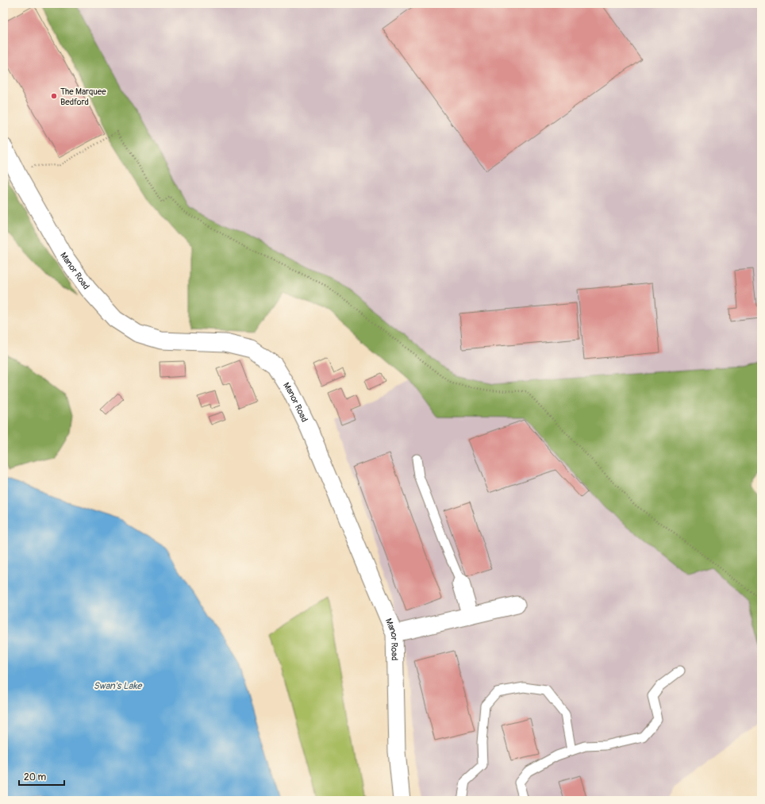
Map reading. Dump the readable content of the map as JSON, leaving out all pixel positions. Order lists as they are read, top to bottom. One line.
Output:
{"streets":{"street":["Manor Road"]},"water":["Swan's Lake"],"places":["The Marquee Bedford"],"scale_bar":"20 m"}
